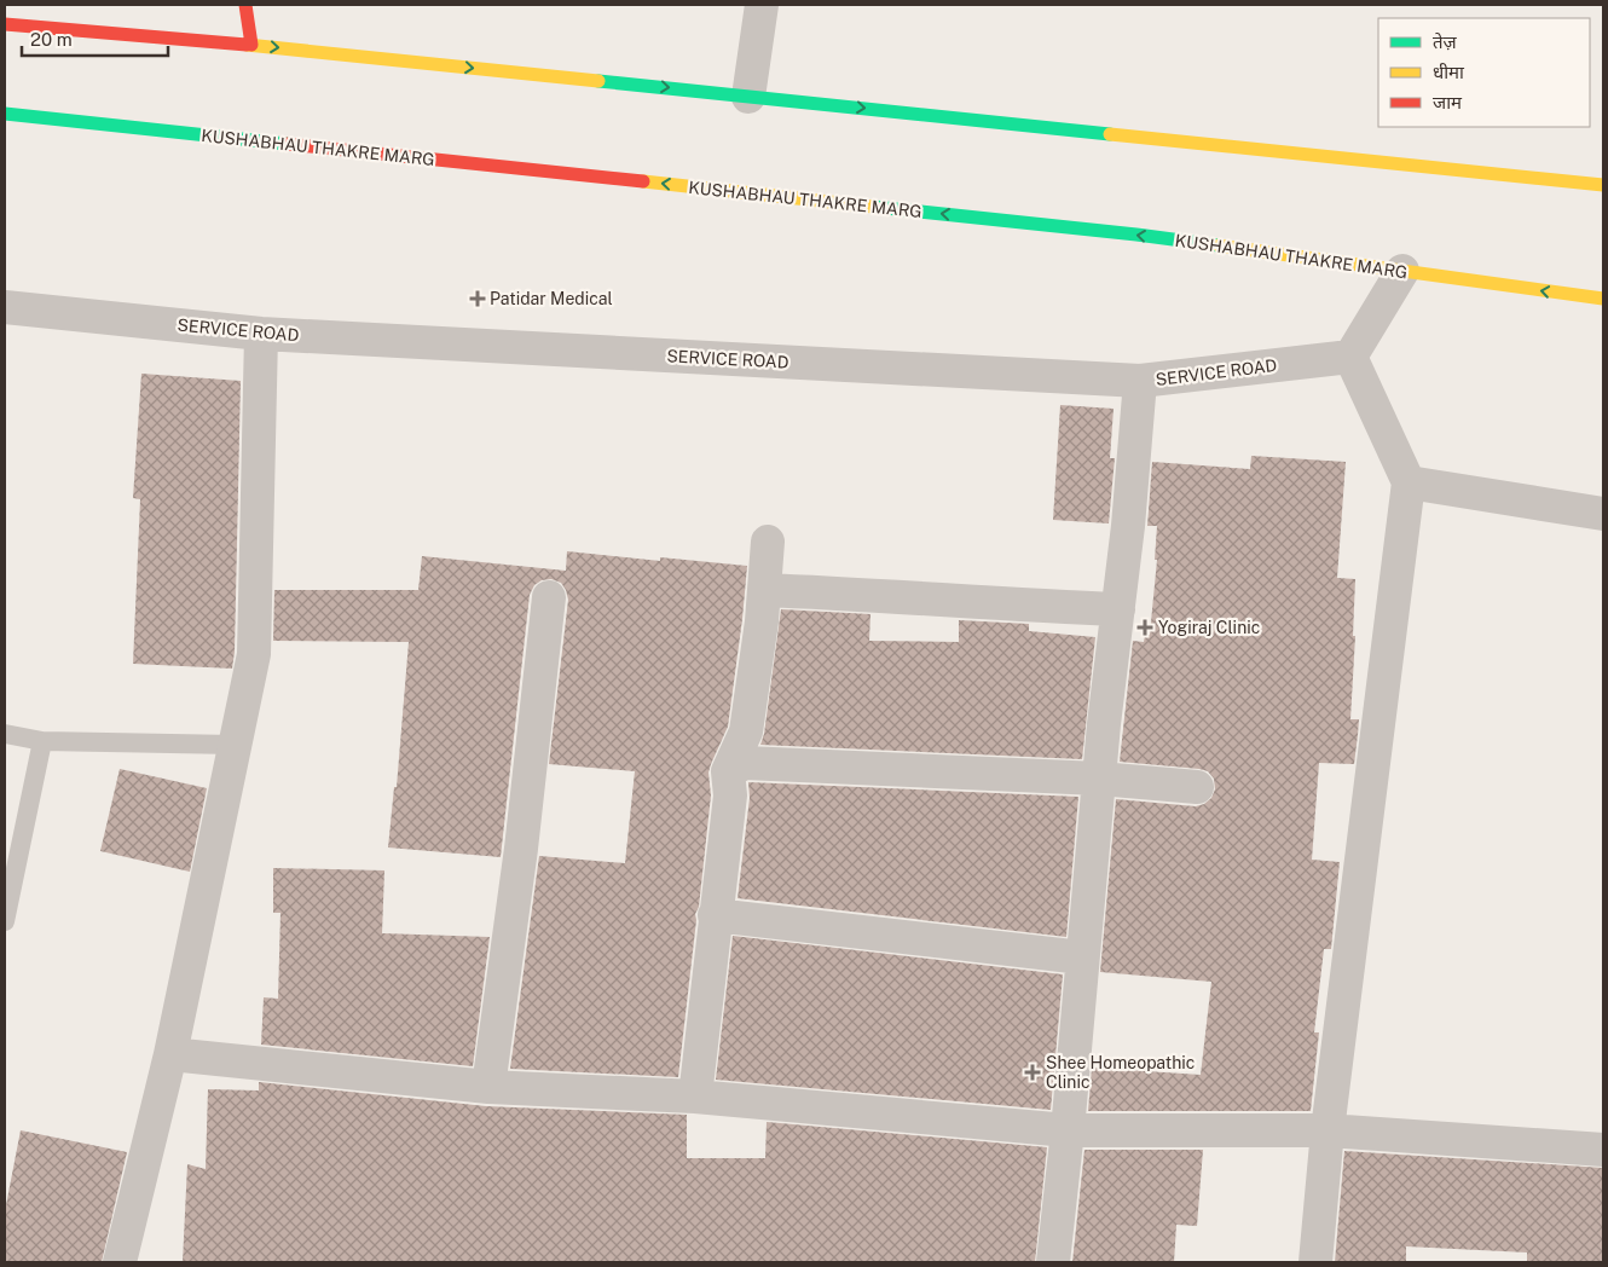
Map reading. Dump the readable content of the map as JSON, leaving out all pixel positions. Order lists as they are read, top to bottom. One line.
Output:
{"streets":{"main road":["KUSHABHAU THAKRE MARG"],"street":["SERVICE ROAD"]},"places":{"health":["Patidar Medical","Yogiraj Clinic","Shee Homeopathic Clinic"]},"legend":["तेज़","धीमा","जाम"],"scale_bar":"20 m"}
